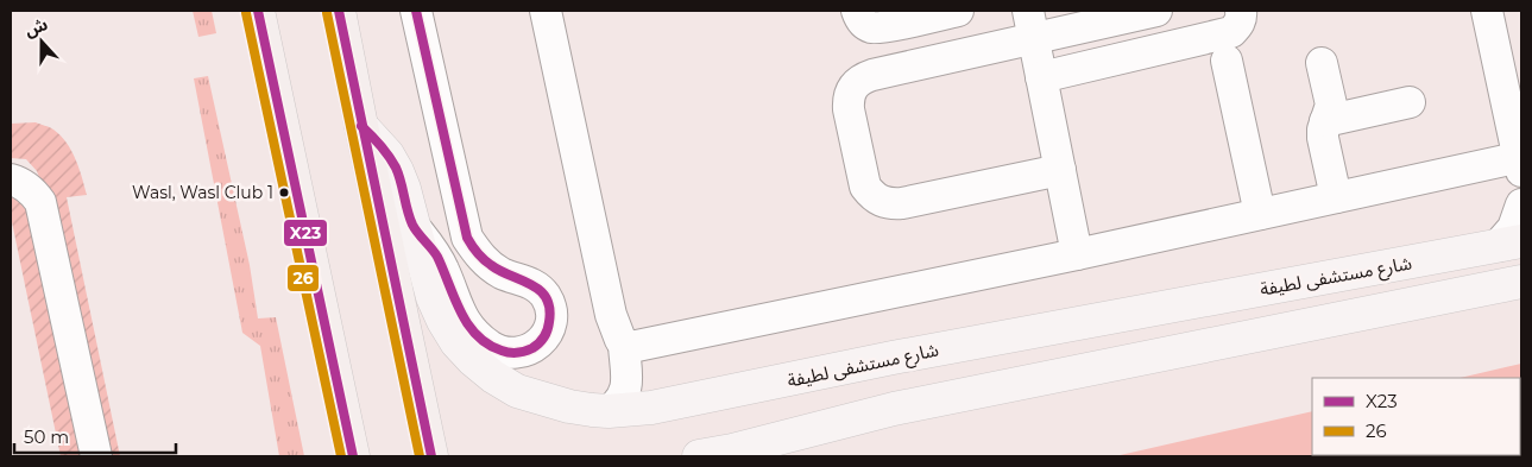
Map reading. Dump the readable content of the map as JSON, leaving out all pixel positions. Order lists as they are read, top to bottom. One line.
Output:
{"streets":{"main road":["شارع مستشفى لطيفة"]},"places":["Wasl, Wasl Club 1"],"lines":["transit line X23","transit line 26"],"legend":["X23","26"],"scale_bar":"50 m","north":"top"}
